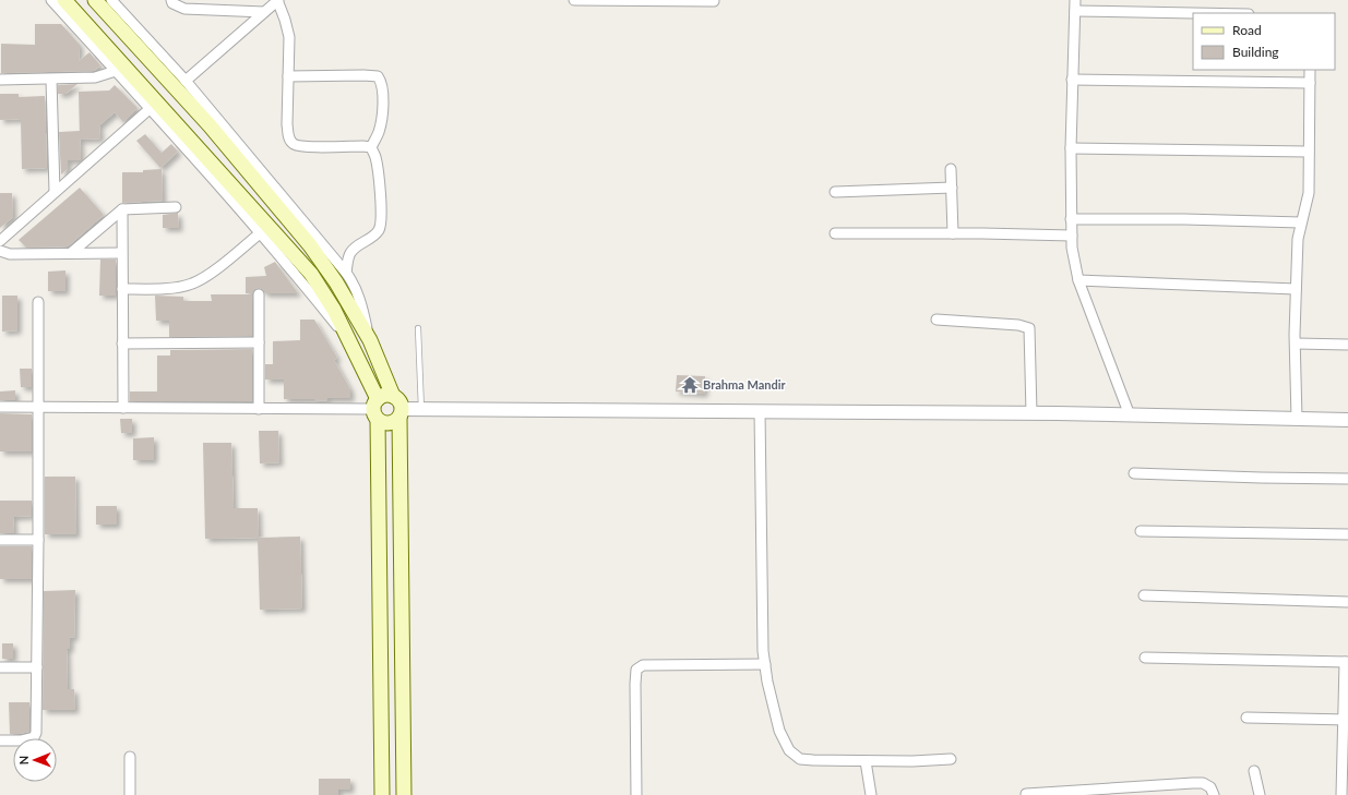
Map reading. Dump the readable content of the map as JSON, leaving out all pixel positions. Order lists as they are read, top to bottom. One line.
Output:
{"places":{"temple":["Brahma Mandir"]},"legend":["Road","Building"],"north":"left"}
